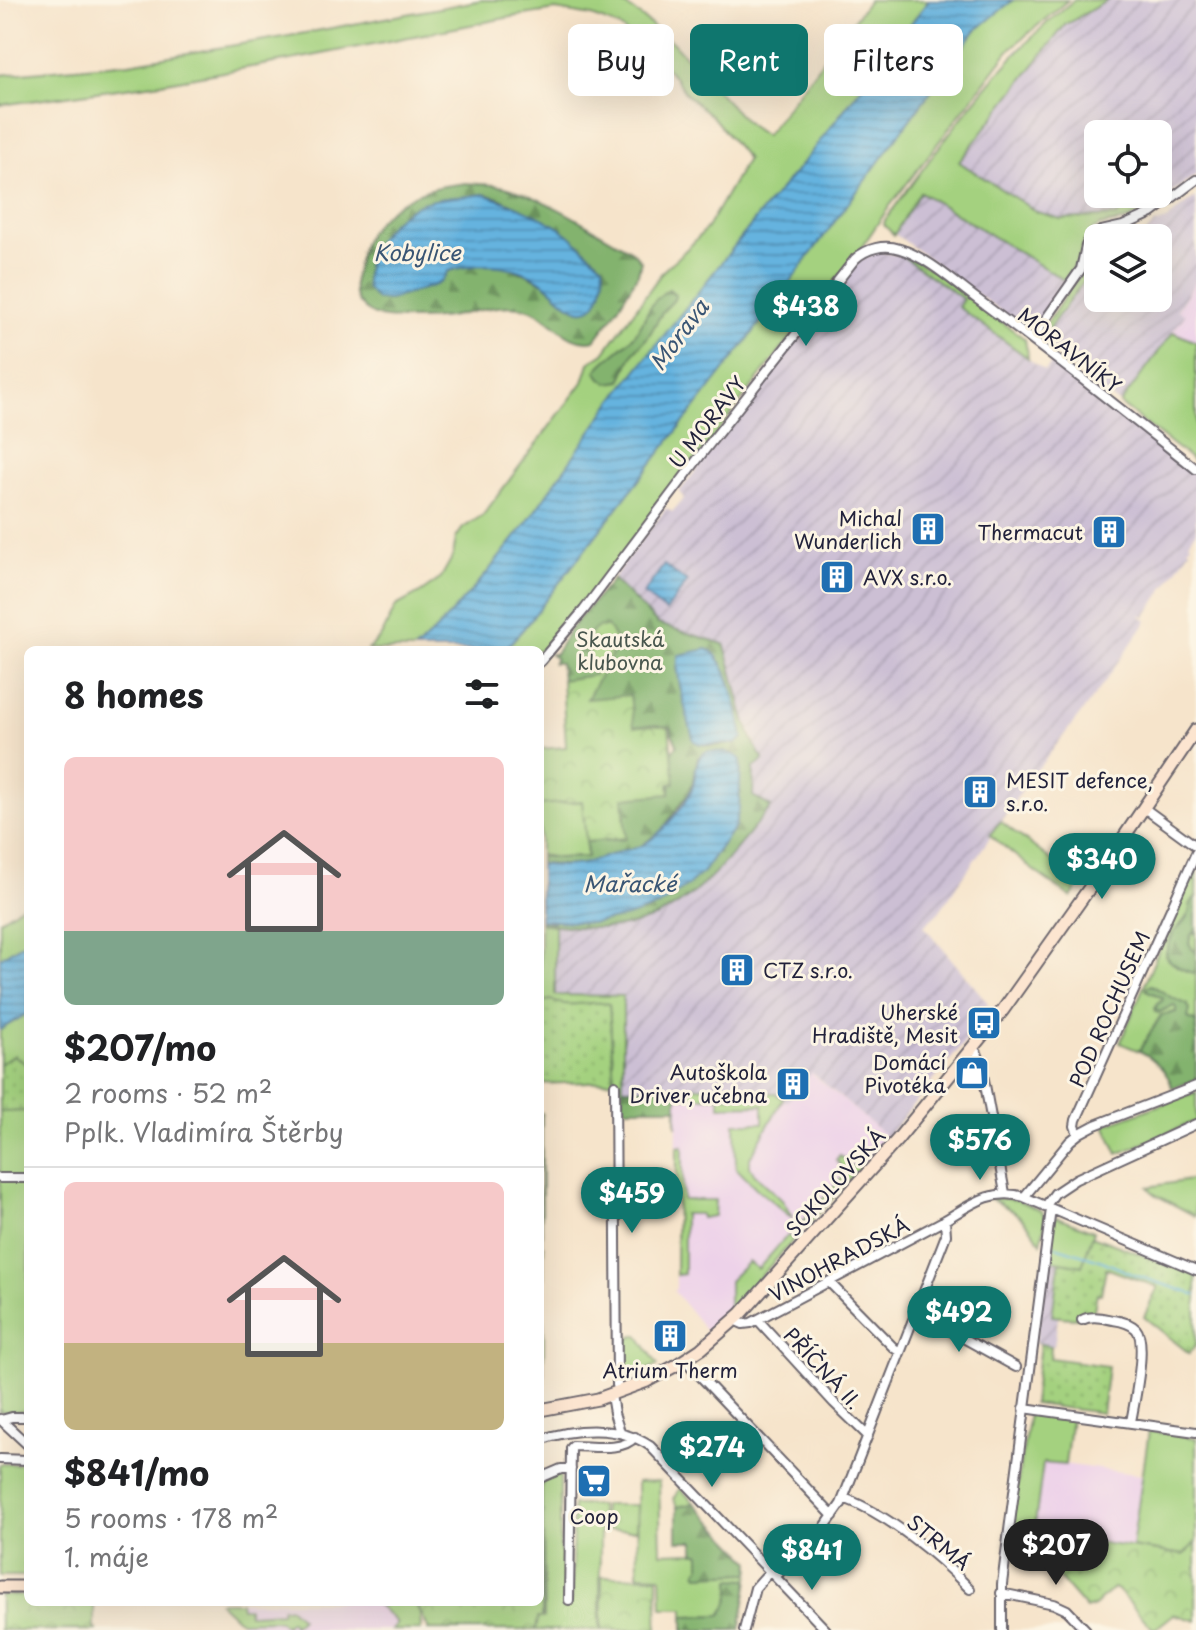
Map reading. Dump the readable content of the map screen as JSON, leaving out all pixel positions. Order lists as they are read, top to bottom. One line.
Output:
{"streets":{"main road":["SOKOLOVSKÁ"],"street":["MORAVNÍKY","U MORAVY","POD ROCHUSEM","VINOHRADSKÁ","PŘÍČNÁ II.","STRMÁ"]},"crossings":[["MORAVNÍKY","U MORAVY"],["SOKOLOVSKÁ","VINOHRADSKÁ"],["VINOHRADSKÁ","PŘÍČNÁ II."]],"water":["Kobylice","Morava","Mařacké"],"parks":["Skautská klubovna"],"places":{"building":["Michal Wunderlich","Thermacut","AVX s.r.o.","MESIT defence, s.r.o.","CTZ s.r.o.","Autoškola Driver, učebna","Atrium Therm"],"bus stop":["Uherské Hradiště, Mesit"],"shop":["Domácí Pivotéka"],"supermarket":["Coop"]},"page":{"chip":["Buy","Rent","Filters"],"price":["$438","$340","$576","$459","$492","$274","$207","$841"],"heading":"8 homes","list":[{"name":"$207/mo","note":"2 rooms · 52 m² · Pplk. Vladimíra Štěrby"},{"name":"$841/mo","note":"5 rooms · 178 m² · 1. máje"}]}}
